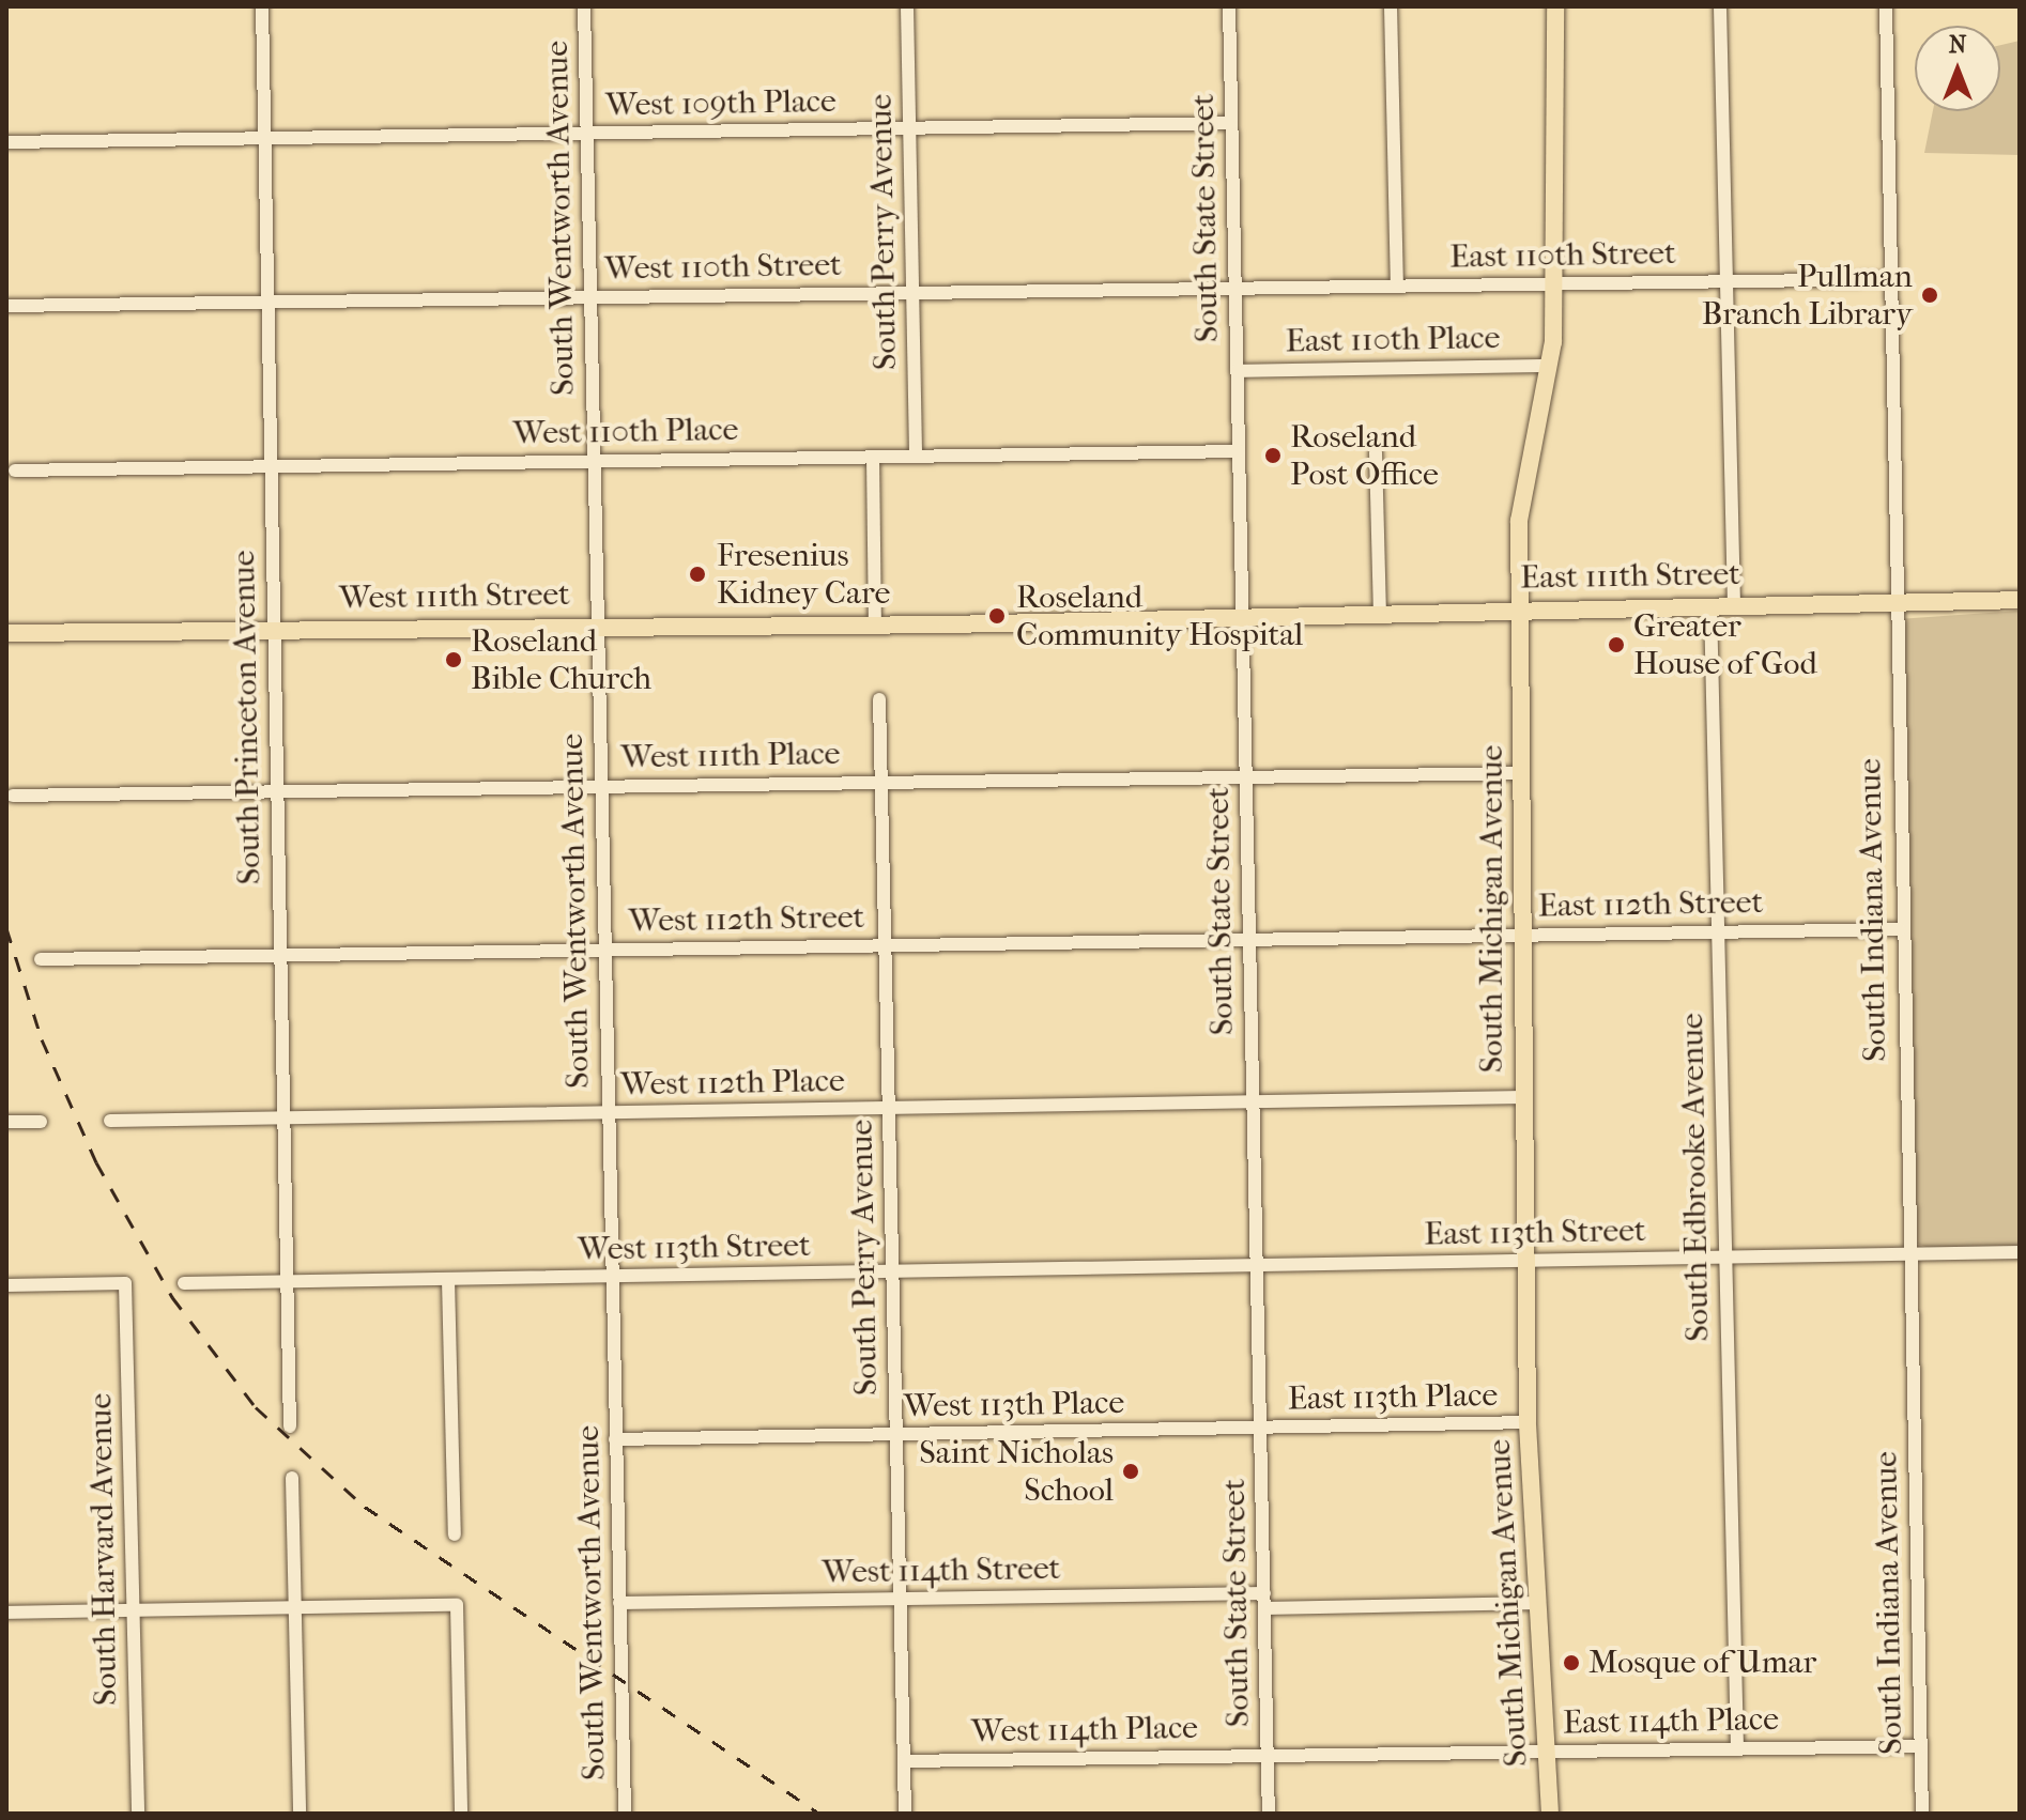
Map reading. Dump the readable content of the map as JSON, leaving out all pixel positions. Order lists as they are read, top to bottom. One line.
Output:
{"streets":{"main road":["East 111th Street","West 111th Street","South Michigan Avenue"],"street":["West 109th Place","South Wentworth Avenue","South State Street","South Perry Avenue","East 110th Street","West 110th Street","East 110th Place","West 110th Place","South Princeton Avenue","West 111th Place","East 112th Street","South Indiana Avenue","West 112th Street","West 112th Place","South Edbrooke Avenue","East 113th Street","West 113th Street","East 113th Place","West 113th Place","South Harvard Avenue","West 114th Street","East 114th Place","West 114th Place"]},"crossings":[["West 109th Place","South Wentworth Avenue"],["West 109th Place","South State Street"],["West 109th Place","South Perry Avenue"],["West 109th Place","South Princeton Avenue"],["South Wentworth Avenue","West 110th Street"],["South Wentworth Avenue","West 110th Place"],["South Wentworth Avenue","West 111th Street"],["South Wentworth Avenue","West 111th Place"],["South Wentworth Avenue","West 112th Street"],["South Wentworth Avenue","West 112th Place"],["South Wentworth Avenue","West 113th Street"],["South Wentworth Avenue","West 113th Place"],["South Wentworth Avenue","West 114th Street"],["South State Street","East 110th Street"],["South State Street","West 110th Street"],["South State Street","East 110th Place"],["South State Street","West 110th Place"],["South State Street","East 111th Street"],["South State Street","West 111th Street"],["South State Street","West 111th Place"],["South State Street","East 112th Street"],["South State Street","West 112th Street"],["South State Street","West 112th Place"],["South State Street","East 113th Street"],["South State Street","West 113th Street"],["South State Street","East 113th Place"],["South State Street","West 113th Place"],["South State Street","West 114th Street"],["South State Street","East 114th Place"],["South State Street","West 114th Place"],["South Perry Avenue","West 110th Street"],["South Perry Avenue","West 110th Place"],["South Perry Avenue","West 111th Place"],["South Perry Avenue","West 112th Street"],["South Perry Avenue","West 112th Place"],["South Perry Avenue","West 113th Street"],["South Perry Avenue","West 113th Place"],["South Perry Avenue","West 114th Street"],["South Perry Avenue","West 114th Place"],["East 110th Street","West 110th Street"],["East 110th Street","South Michigan Avenue"],["East 110th Street","South Indiana Avenue"],["West 110th Street","South Princeton Avenue"],["East 110th Place","South Michigan Avenue"],["West 110th Place","South Princeton Avenue"],["East 111th Street","West 111th Street"],["East 111th Street","South Michigan Avenue"],["East 111th Street","South Indiana Avenue"],["East 111th Street","South Edbrooke Avenue"],["West 111th Street","South Princeton Avenue"],["South Princeton Avenue","West 111th Place"],["South Princeton Avenue","West 112th Street"],["South Princeton Avenue","West 112th Place"],["South Princeton Avenue","West 113th Street"],["West 111th Place","South Michigan Avenue"],["East 112th Street","South Michigan Avenue"],["East 112th Street","South Indiana Avenue"],["East 112th Street","West 112th Street"],["East 112th Street","South Edbrooke Avenue"],["South Michigan Avenue","West 112th Place"],["South Michigan Avenue","East 113th Street"],["South Michigan Avenue","East 113th Place"],["South Michigan Avenue","East 114th Place"],["South Indiana Avenue","East 113th Street"],["South Indiana Avenue","East 114th Place"],["South Edbrooke Avenue","East 113th Street"],["South Edbrooke Avenue","East 114th Place"],["East 113th Street","West 113th Street"],["East 113th Place","West 113th Place"],["East 114th Place","West 114th Place"]],"places":["Pullman Branch Library","Roseland Post Office","Fresenius Kidney Care","Roseland Community Hospital","Greater House of God","Roseland Bible Church","Saint Nicholas School","Mosque of Umar"],"north":"top"}
